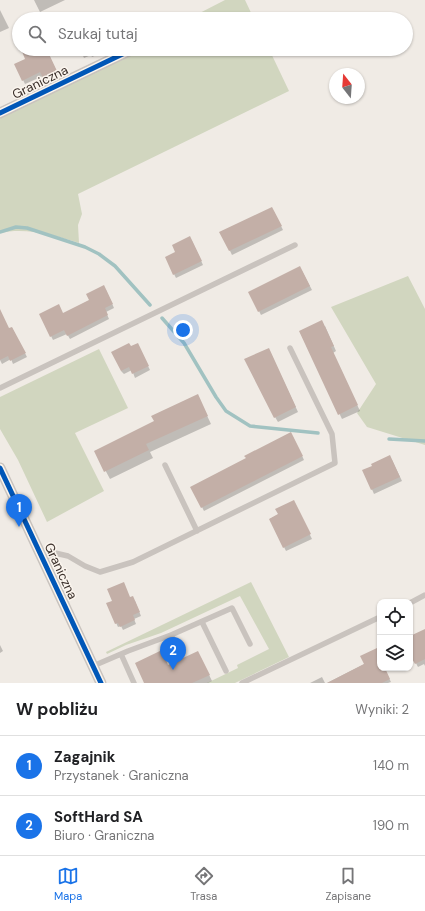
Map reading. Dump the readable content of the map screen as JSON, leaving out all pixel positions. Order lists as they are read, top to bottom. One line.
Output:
{"streets":{"street":["Graniczna"]},"north":"top","page":{"search":"Szukaj tutaj","pins":["1","2"],"heading":["W pobliżu","Wyniki: 2"],"list":[{"mark":"1","name":"Zagajnik","note":"Przystanek · Graniczna","value":"140 m"},{"mark":"2","name":"SoftHard SA","note":"Biuro · Graniczna","value":"190 m"}],"nav":["Mapa","Trasa","Zapisane"]}}
